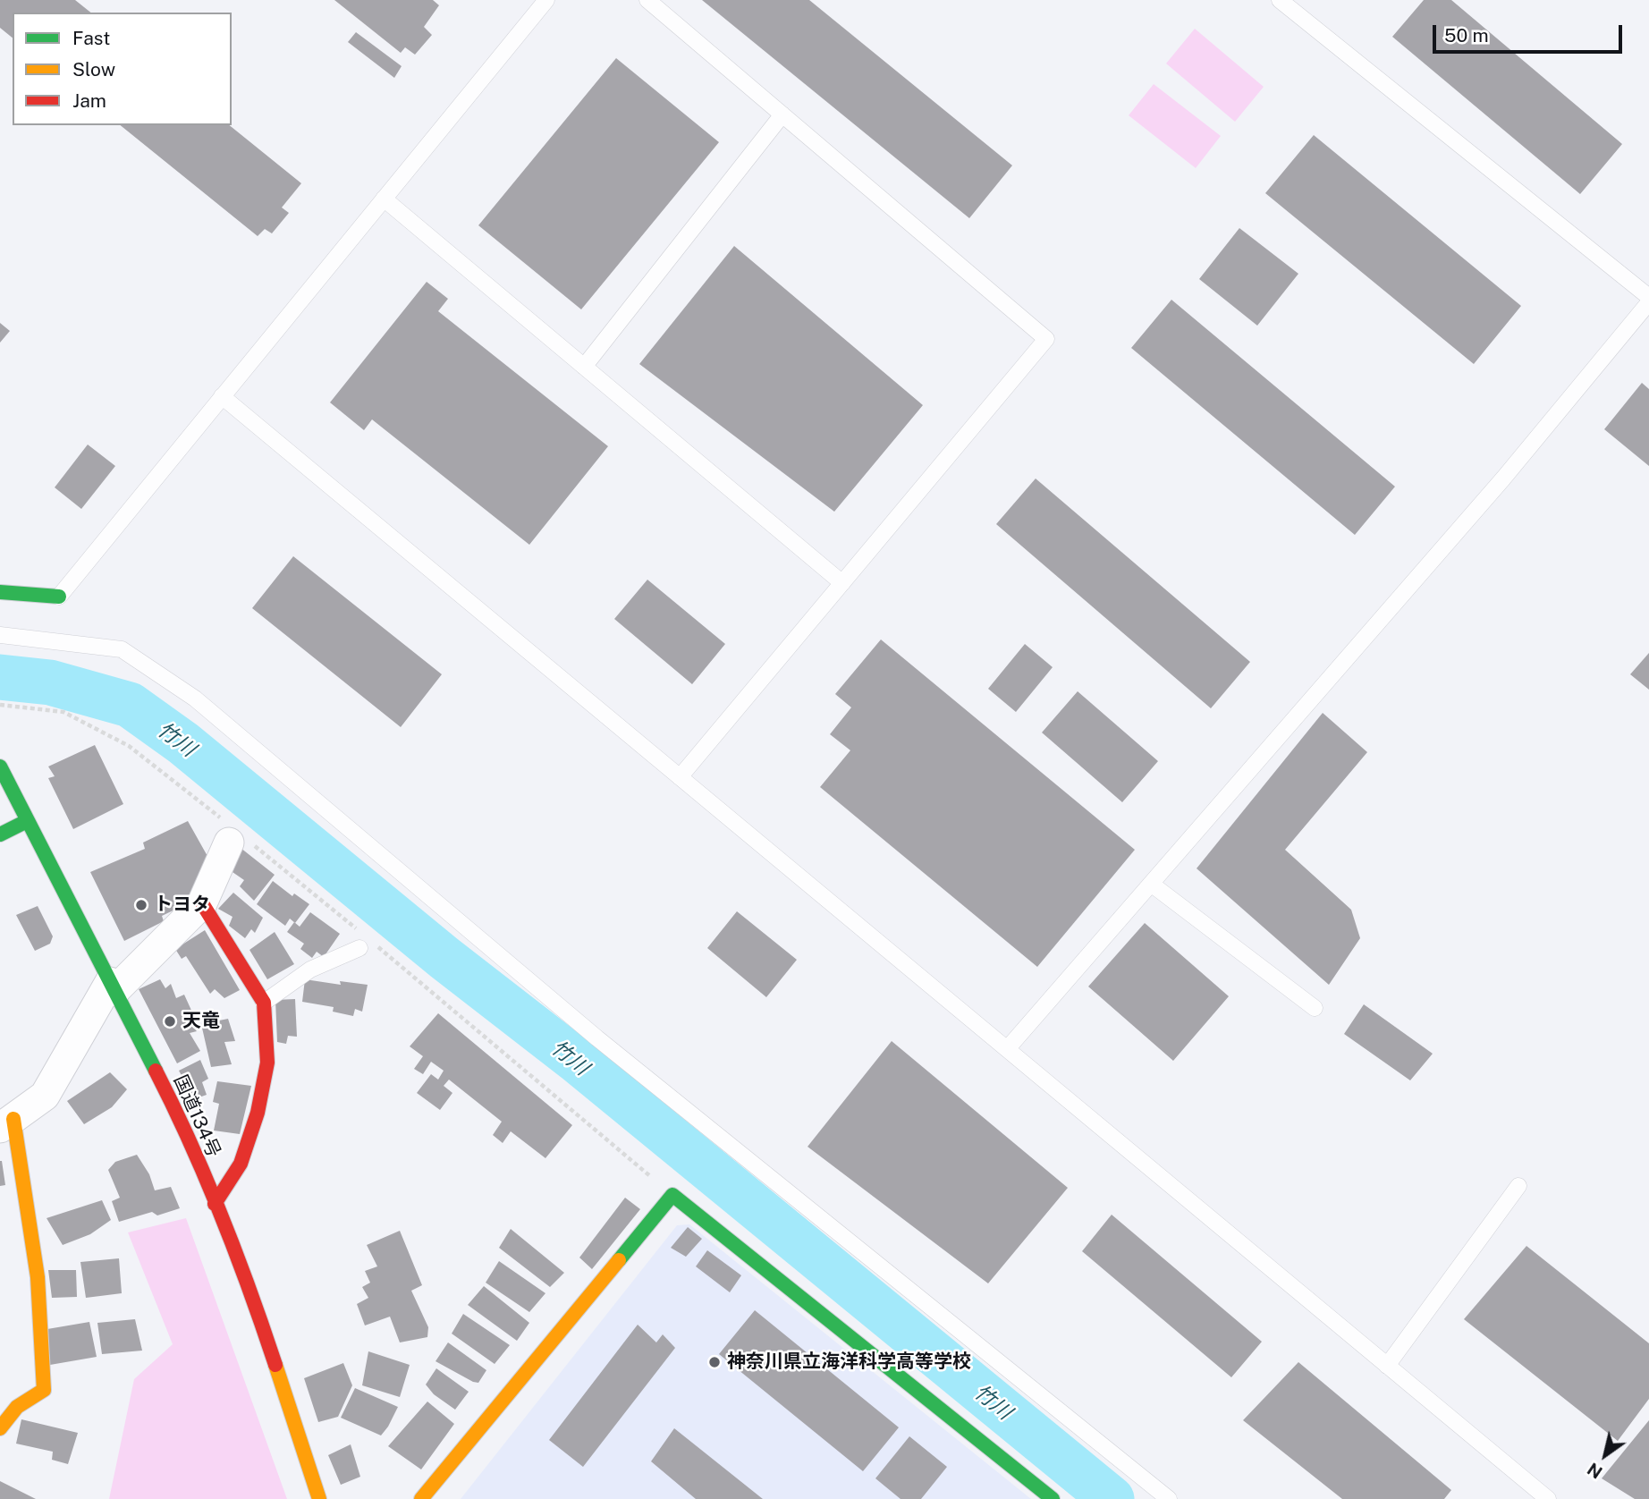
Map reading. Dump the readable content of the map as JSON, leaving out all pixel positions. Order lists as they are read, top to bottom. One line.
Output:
{"streets":{"main road":["国道134号"]},"water":["竹川"],"places":["トヨタ","天竜","神奈川県立海洋科学高等学校"],"legend":["Fast","Slow","Jam"],"scale_bar":"50 m","north":"bottom left"}
